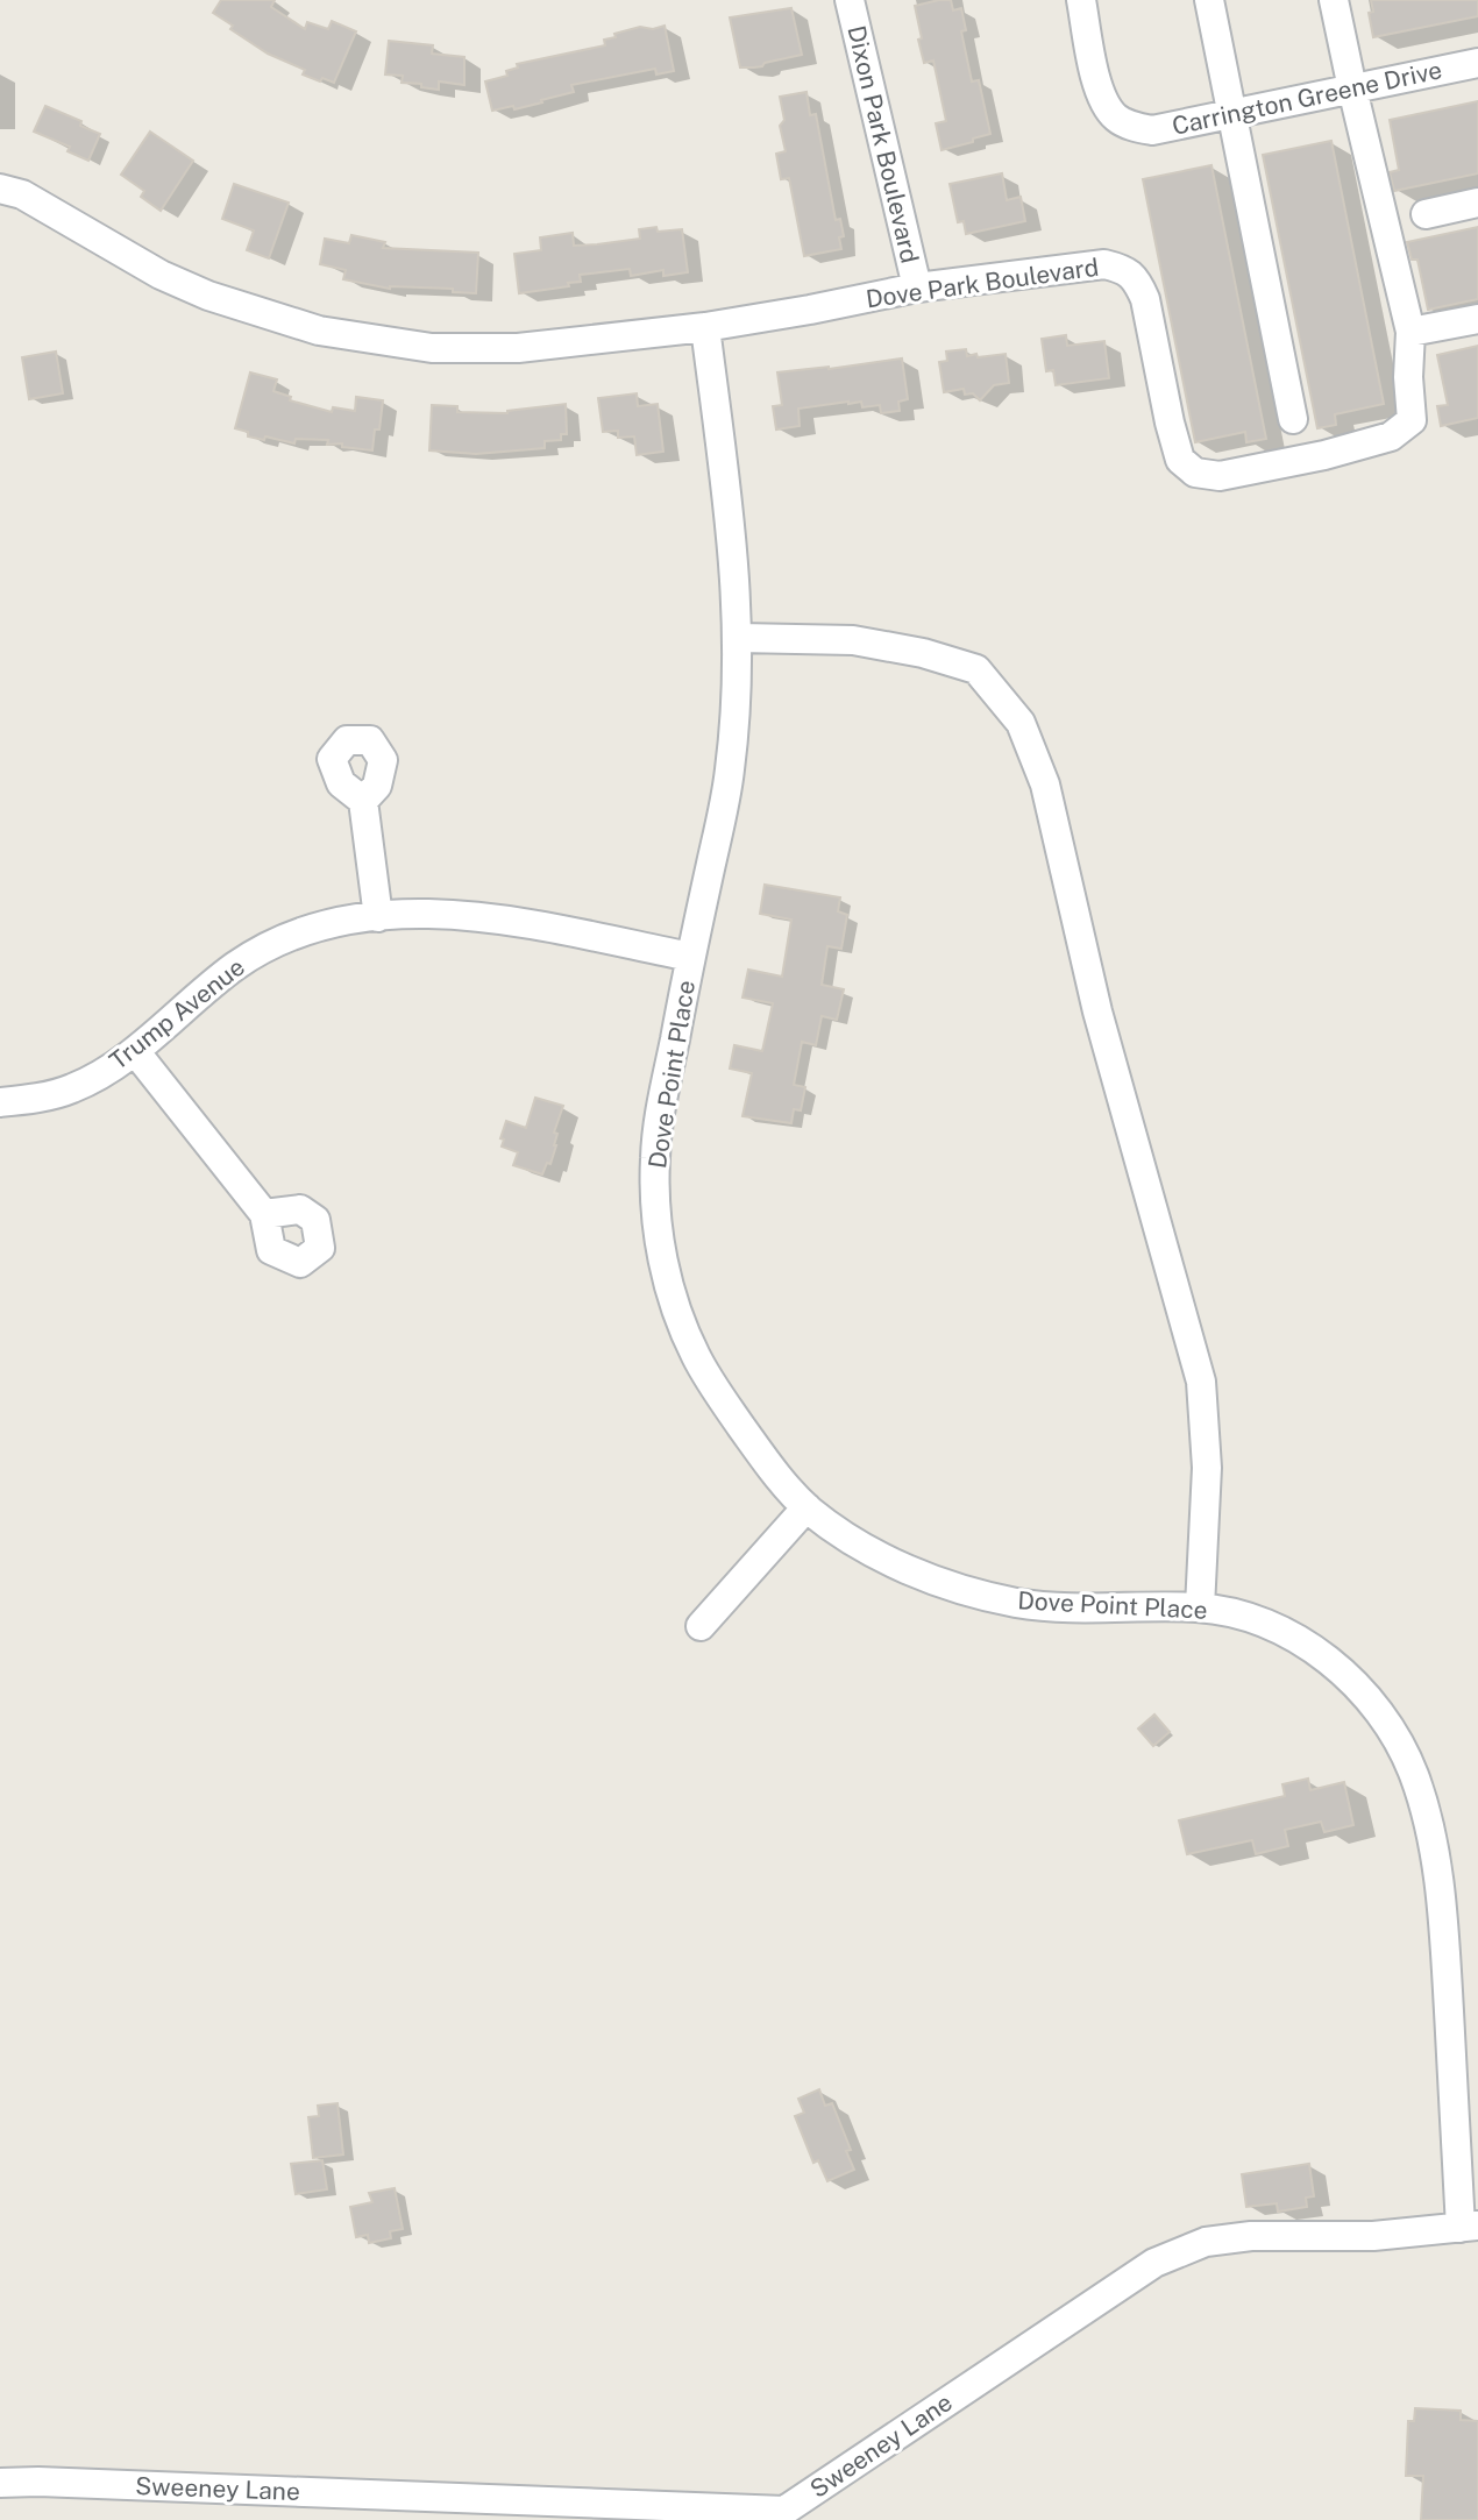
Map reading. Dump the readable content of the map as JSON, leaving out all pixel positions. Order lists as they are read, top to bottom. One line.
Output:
{"streets":{"street":["Carrington Greene Drive","Dixon Park Boulevard","Dove Park Boulevard","Trump Avenue","Dove Point Place","Sweeney Lane"]},"crossings":[["Carrington Greene Drive","Dove Park Boulevard"],["Dixon Park Boulevard","Dove Park Boulevard"],["Dove Park Boulevard","Dove Point Place"],["Trump Avenue","Dove Point Place"],["Dove Point Place","Sweeney Lane"]]}
